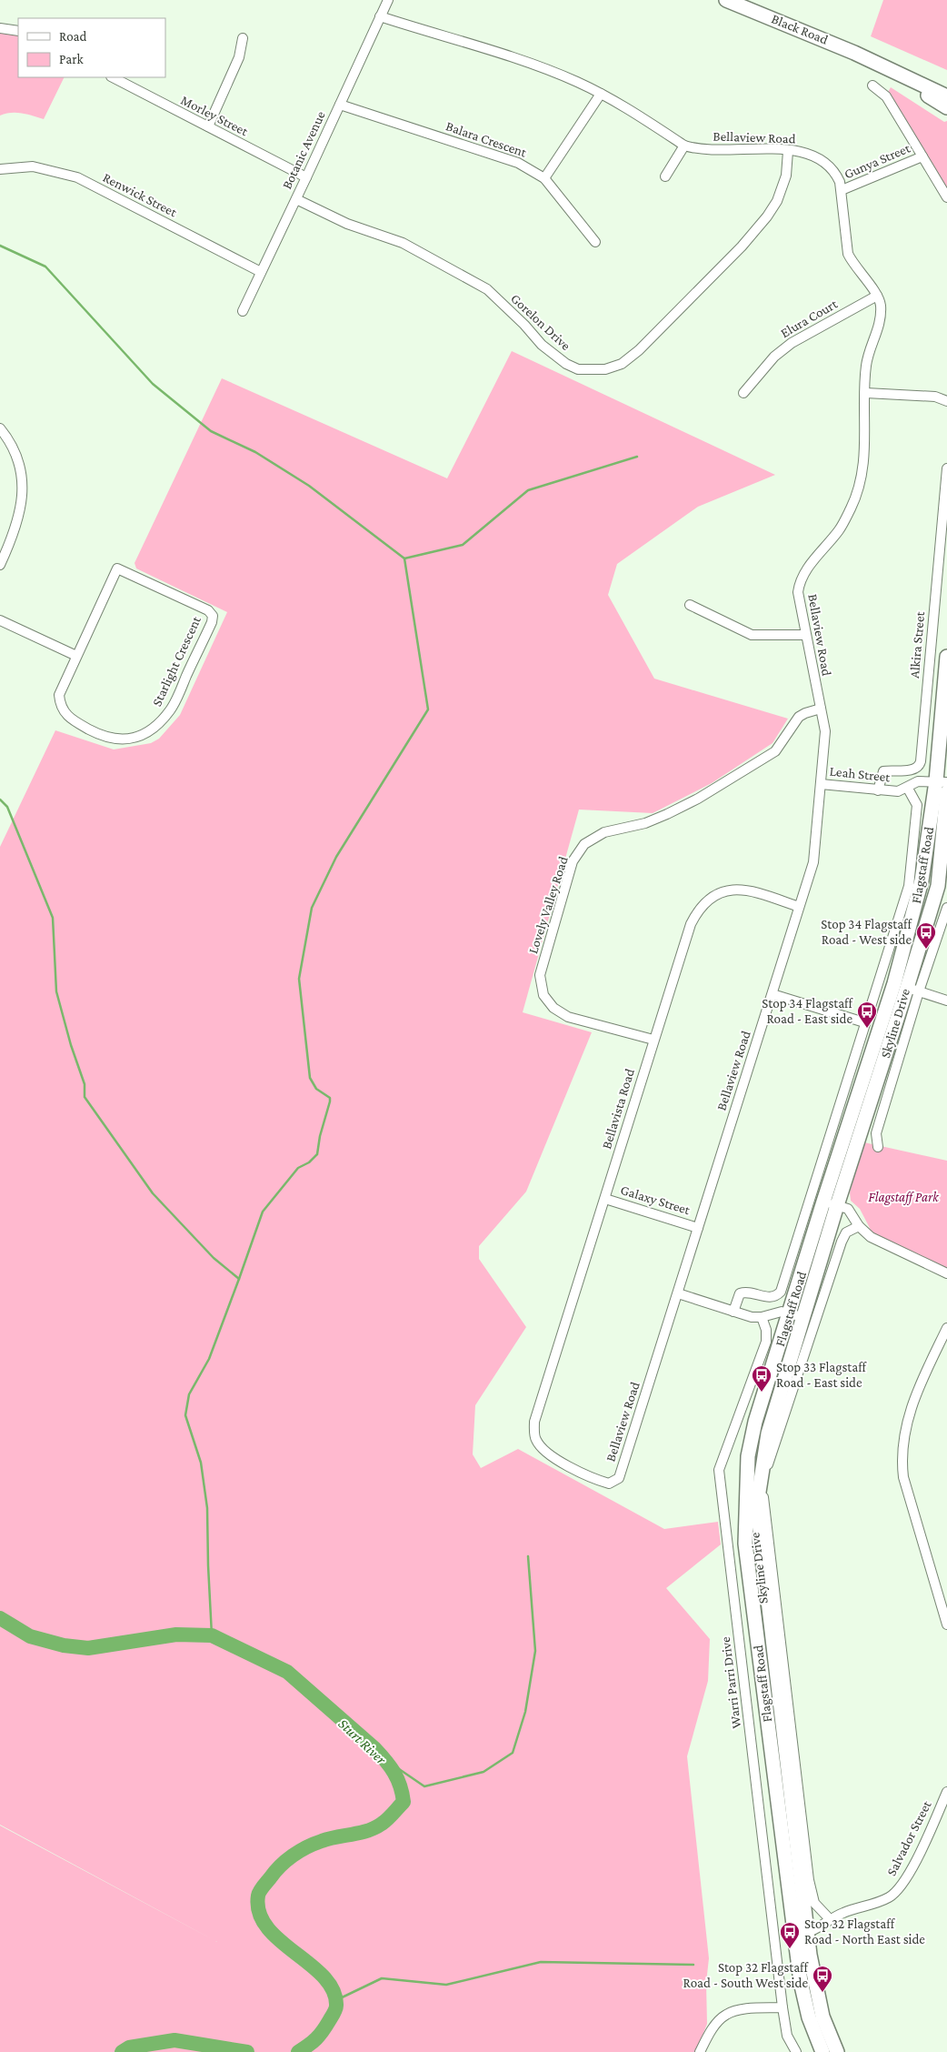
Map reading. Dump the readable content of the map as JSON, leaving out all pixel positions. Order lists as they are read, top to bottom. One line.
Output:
{"streets":{"main road":["Black Road","Flagstaff Road"],"street":["Morley Street","Bellaview Road","Balara Crescent","Botanic Avenue","Gunya Street","Renwick Street","Elura Court","Gorelon Drive","Alkira Street","Starlight Crescent","Leah Street","Lovely Valley Road","Skyline Drive","Bellavista Road","Galaxy Street","Warri Parri Drive","Salvador Street"]},"crossings":[["Morley Street","Botanic Avenue"],["Bellaview Road","Botanic Avenue"],["Bellaview Road","Gunya Street"],["Bellaview Road","Elura Court"],["Bellaview Road","Gorelon Drive"],["Bellaview Road","Leah Street"],["Bellaview Road","Lovely Valley Road"],["Bellaview Road","Bellavista Road"],["Bellaview Road","Galaxy Street"],["Balara Crescent","Botanic Avenue"],["Botanic Avenue","Renwick Street"],["Botanic Avenue","Gorelon Drive"],["Alkira Street","Leah Street"],["Leah Street","Flagstaff Road"],["Flagstaff Road","Skyline Drive"],["Flagstaff Road","Salvador Street"],["Lovely Valley Road","Bellavista Road"],["Skyline Drive","Salvador Street"],["Bellavista Road","Galaxy Street"]],"water":["Sturt River"],"parks":["Flagstaff Park"],"places":{"bus stop":["Stop 34 Flagstaff Road - West side","Stop 34 Flagstaff Road - East side","Stop 33 Flagstaff Road - East side","Stop 32 Flagstaff Road - North East side","Stop 32 Flagstaff Road - South West side"]},"legend":["Road","Park"]}
